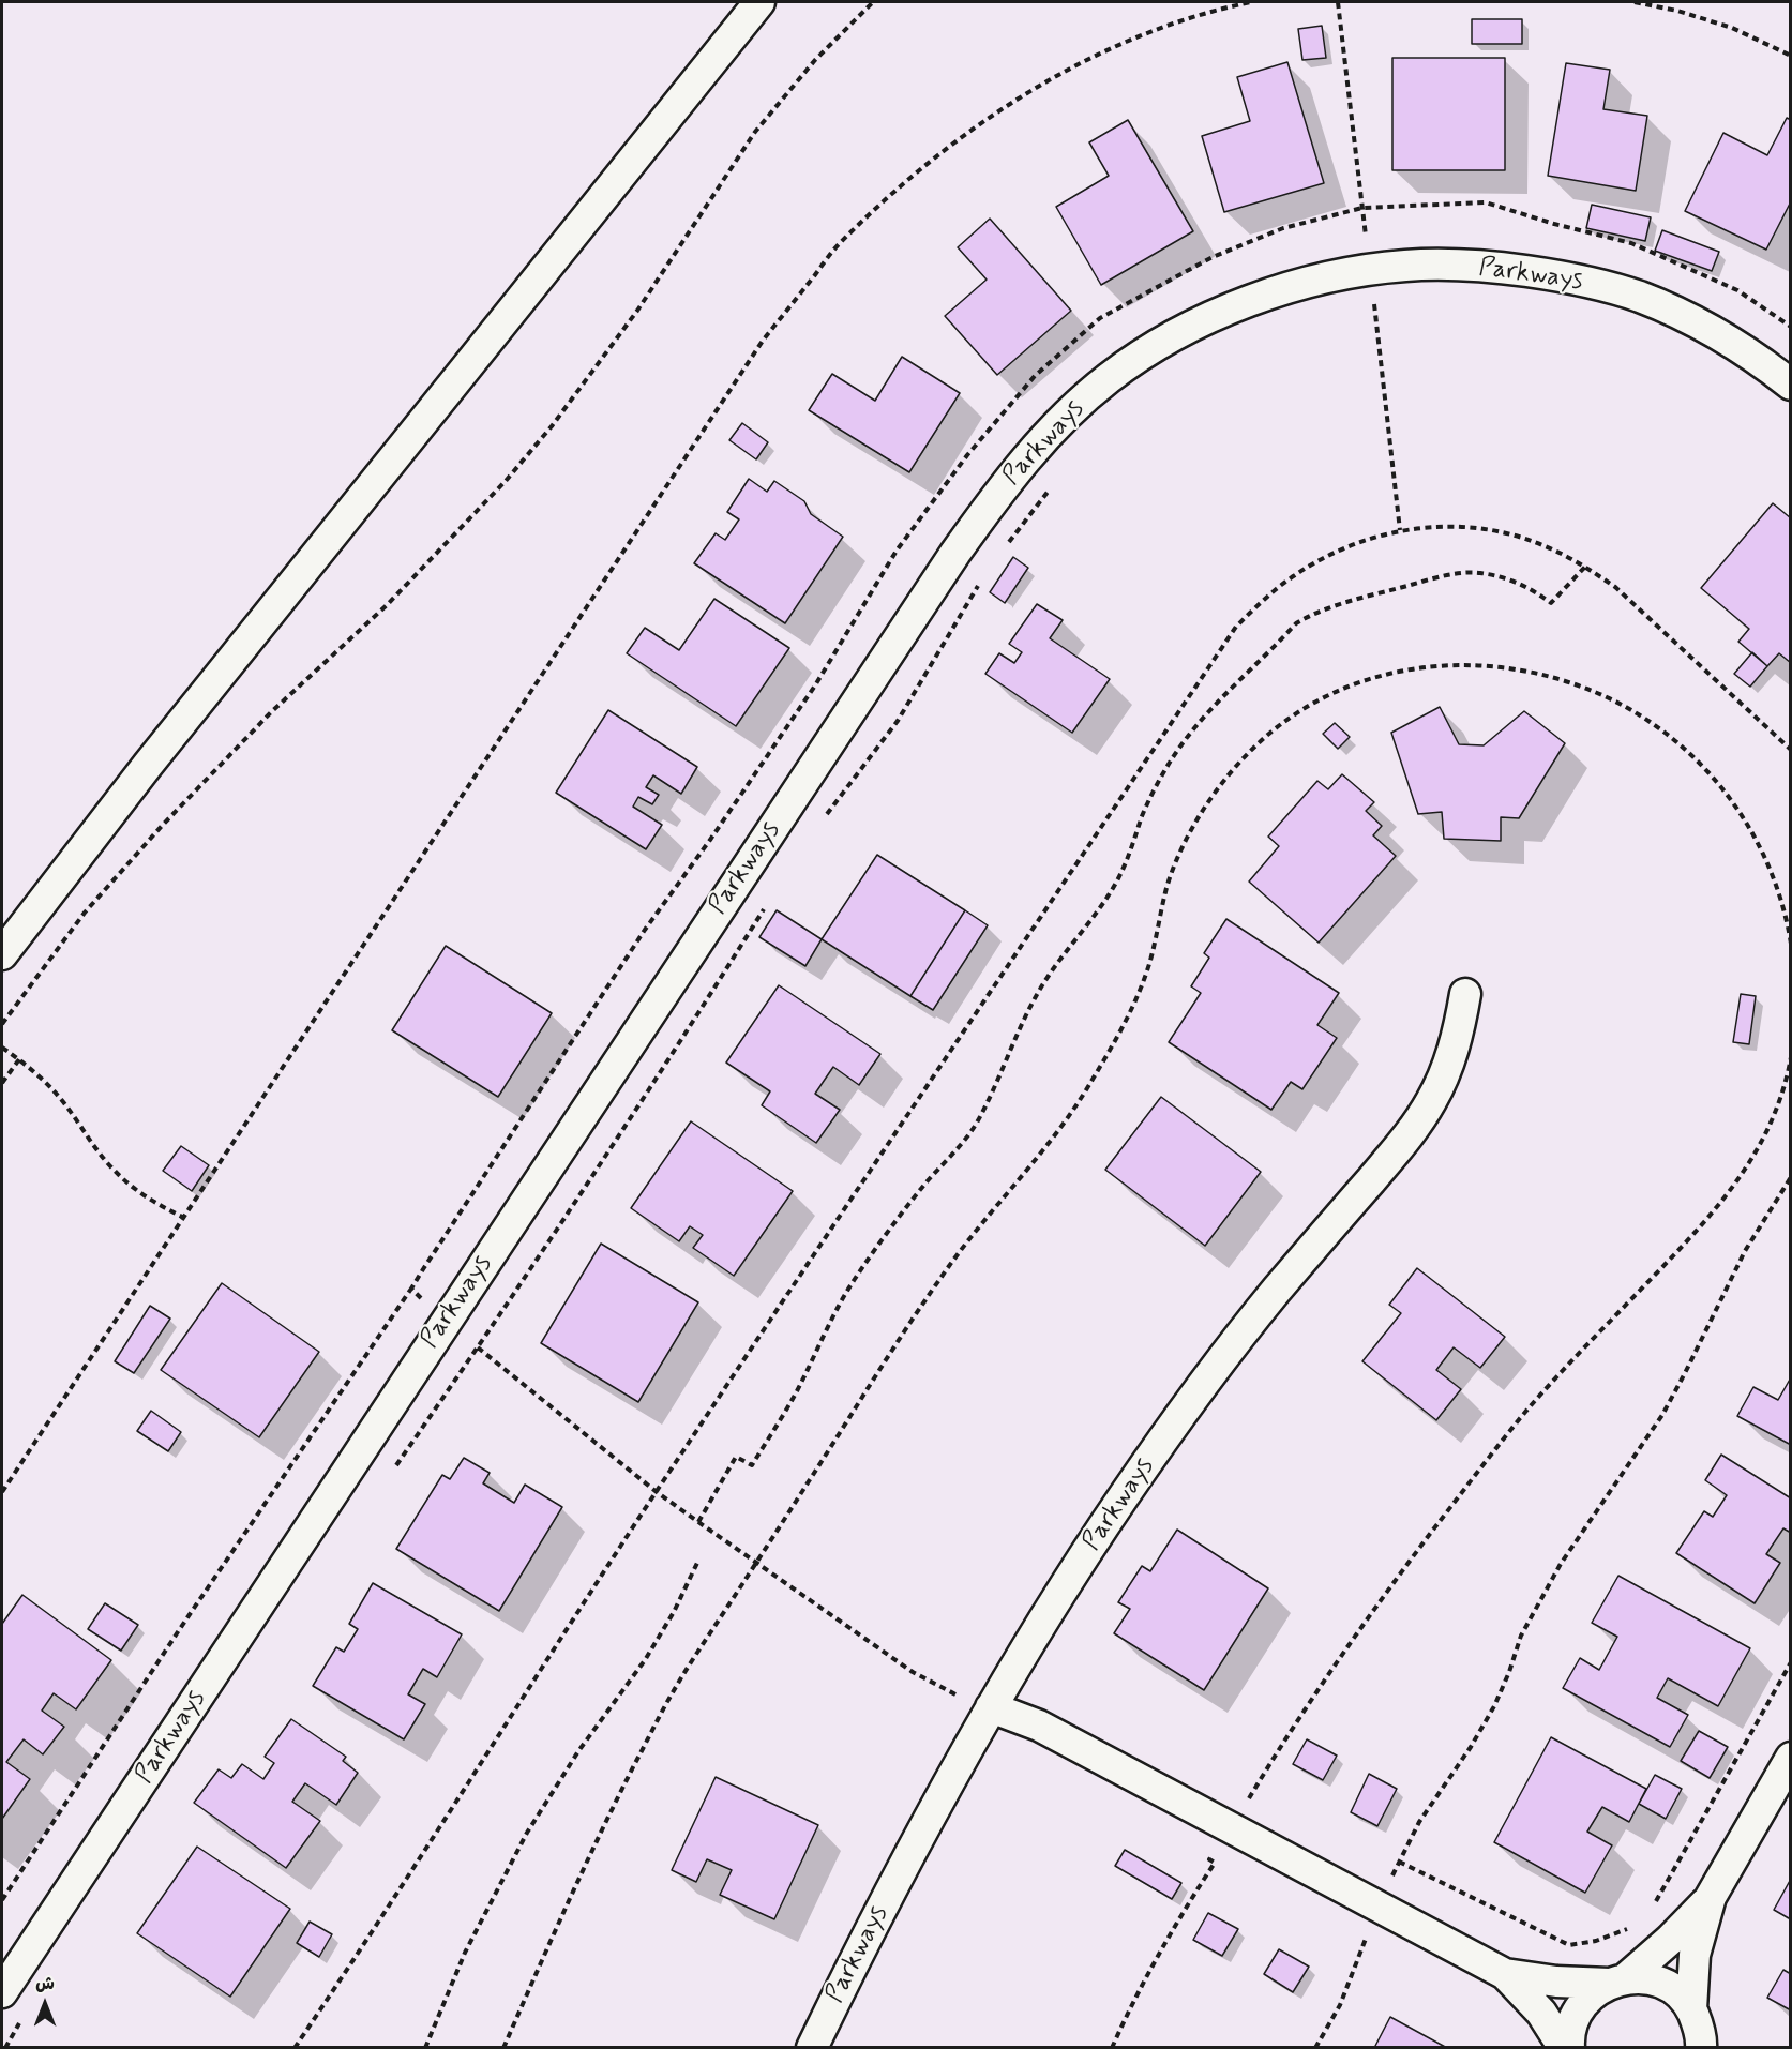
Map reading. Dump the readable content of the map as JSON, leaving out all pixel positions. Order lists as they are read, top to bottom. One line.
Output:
{"streets":{"street":["Parkways"]},"north":"top"}
